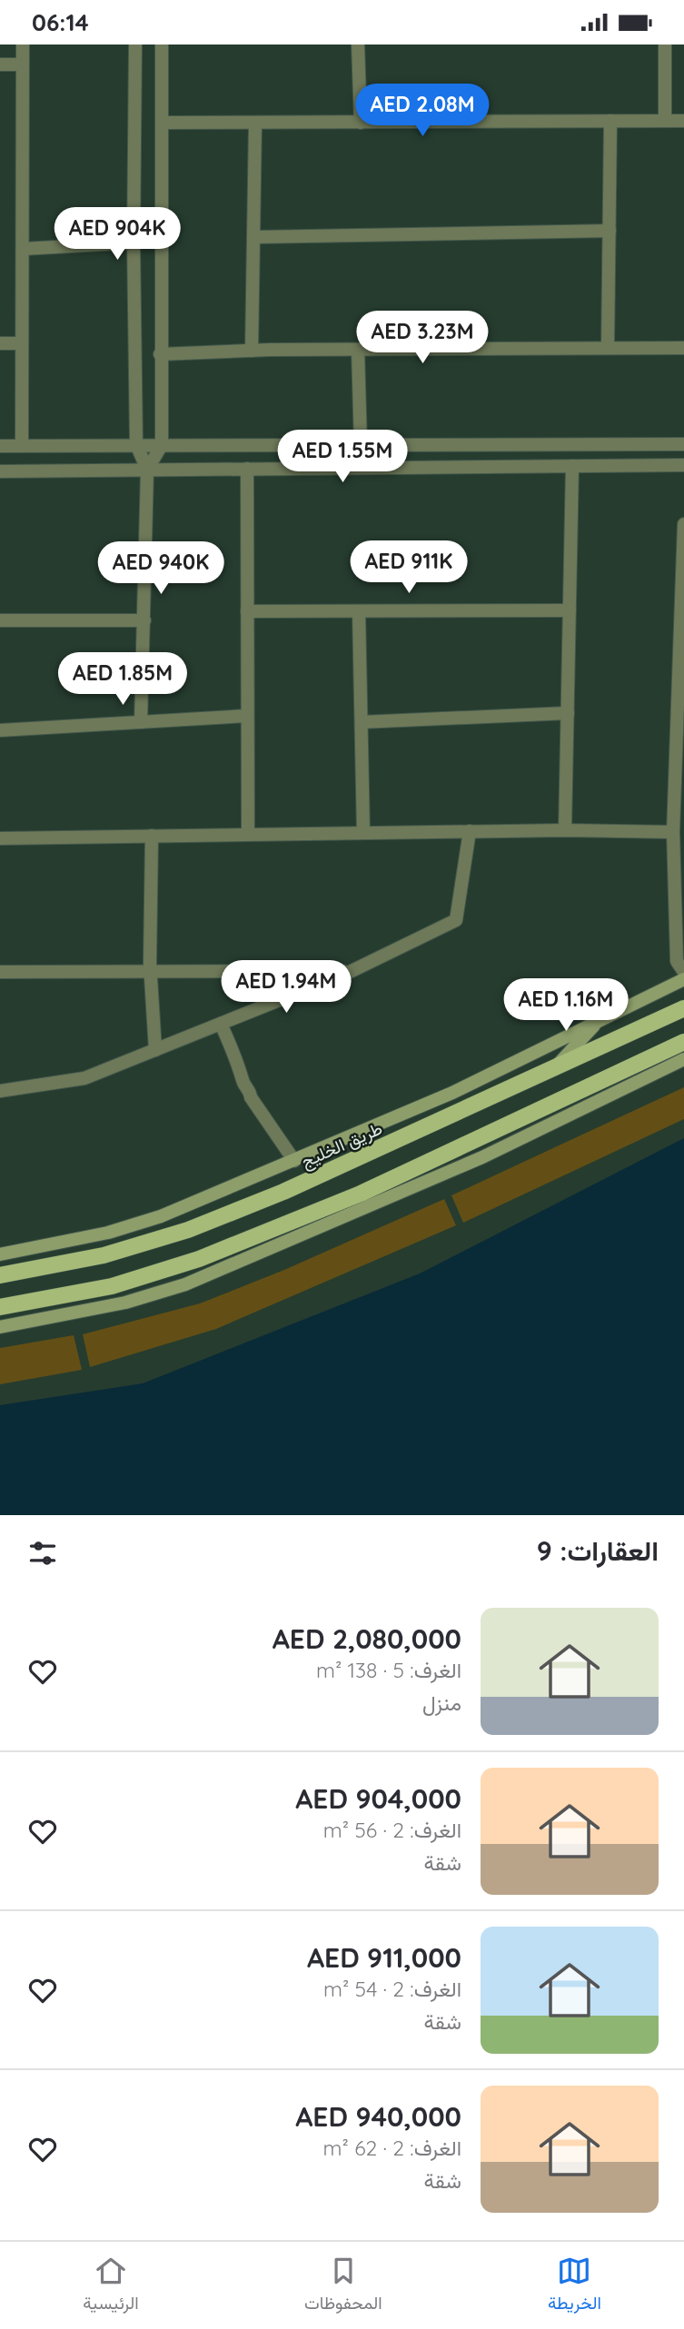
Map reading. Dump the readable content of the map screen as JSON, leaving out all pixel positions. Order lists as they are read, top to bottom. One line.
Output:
{"streets":{"main road":["طريق الخليج"]},"page":{"status":"06:14","price":["AED 2.08M","AED 904K","AED 3.23M","AED 1.55M","AED 911K","AED 940K","AED 1.85M","AED 1.94M","AED 1.16M"],"heading":"العقارات: 9","list":[{"name":"AED 2,080,000","note":"الغرف: 5 · 138 m² · منزل"},{"name":"AED 904,000","note":"الغرف: 2 · 56 m² · شقة"},{"name":"AED 911,000","note":"الغرف: 2 · 54 m² · شقة"},{"name":"AED 940,000","note":"الغرف: 2 · 62 m² · شقة"}],"tabs":["الخريطة","المحفوظات","الرئيسية"]}}
